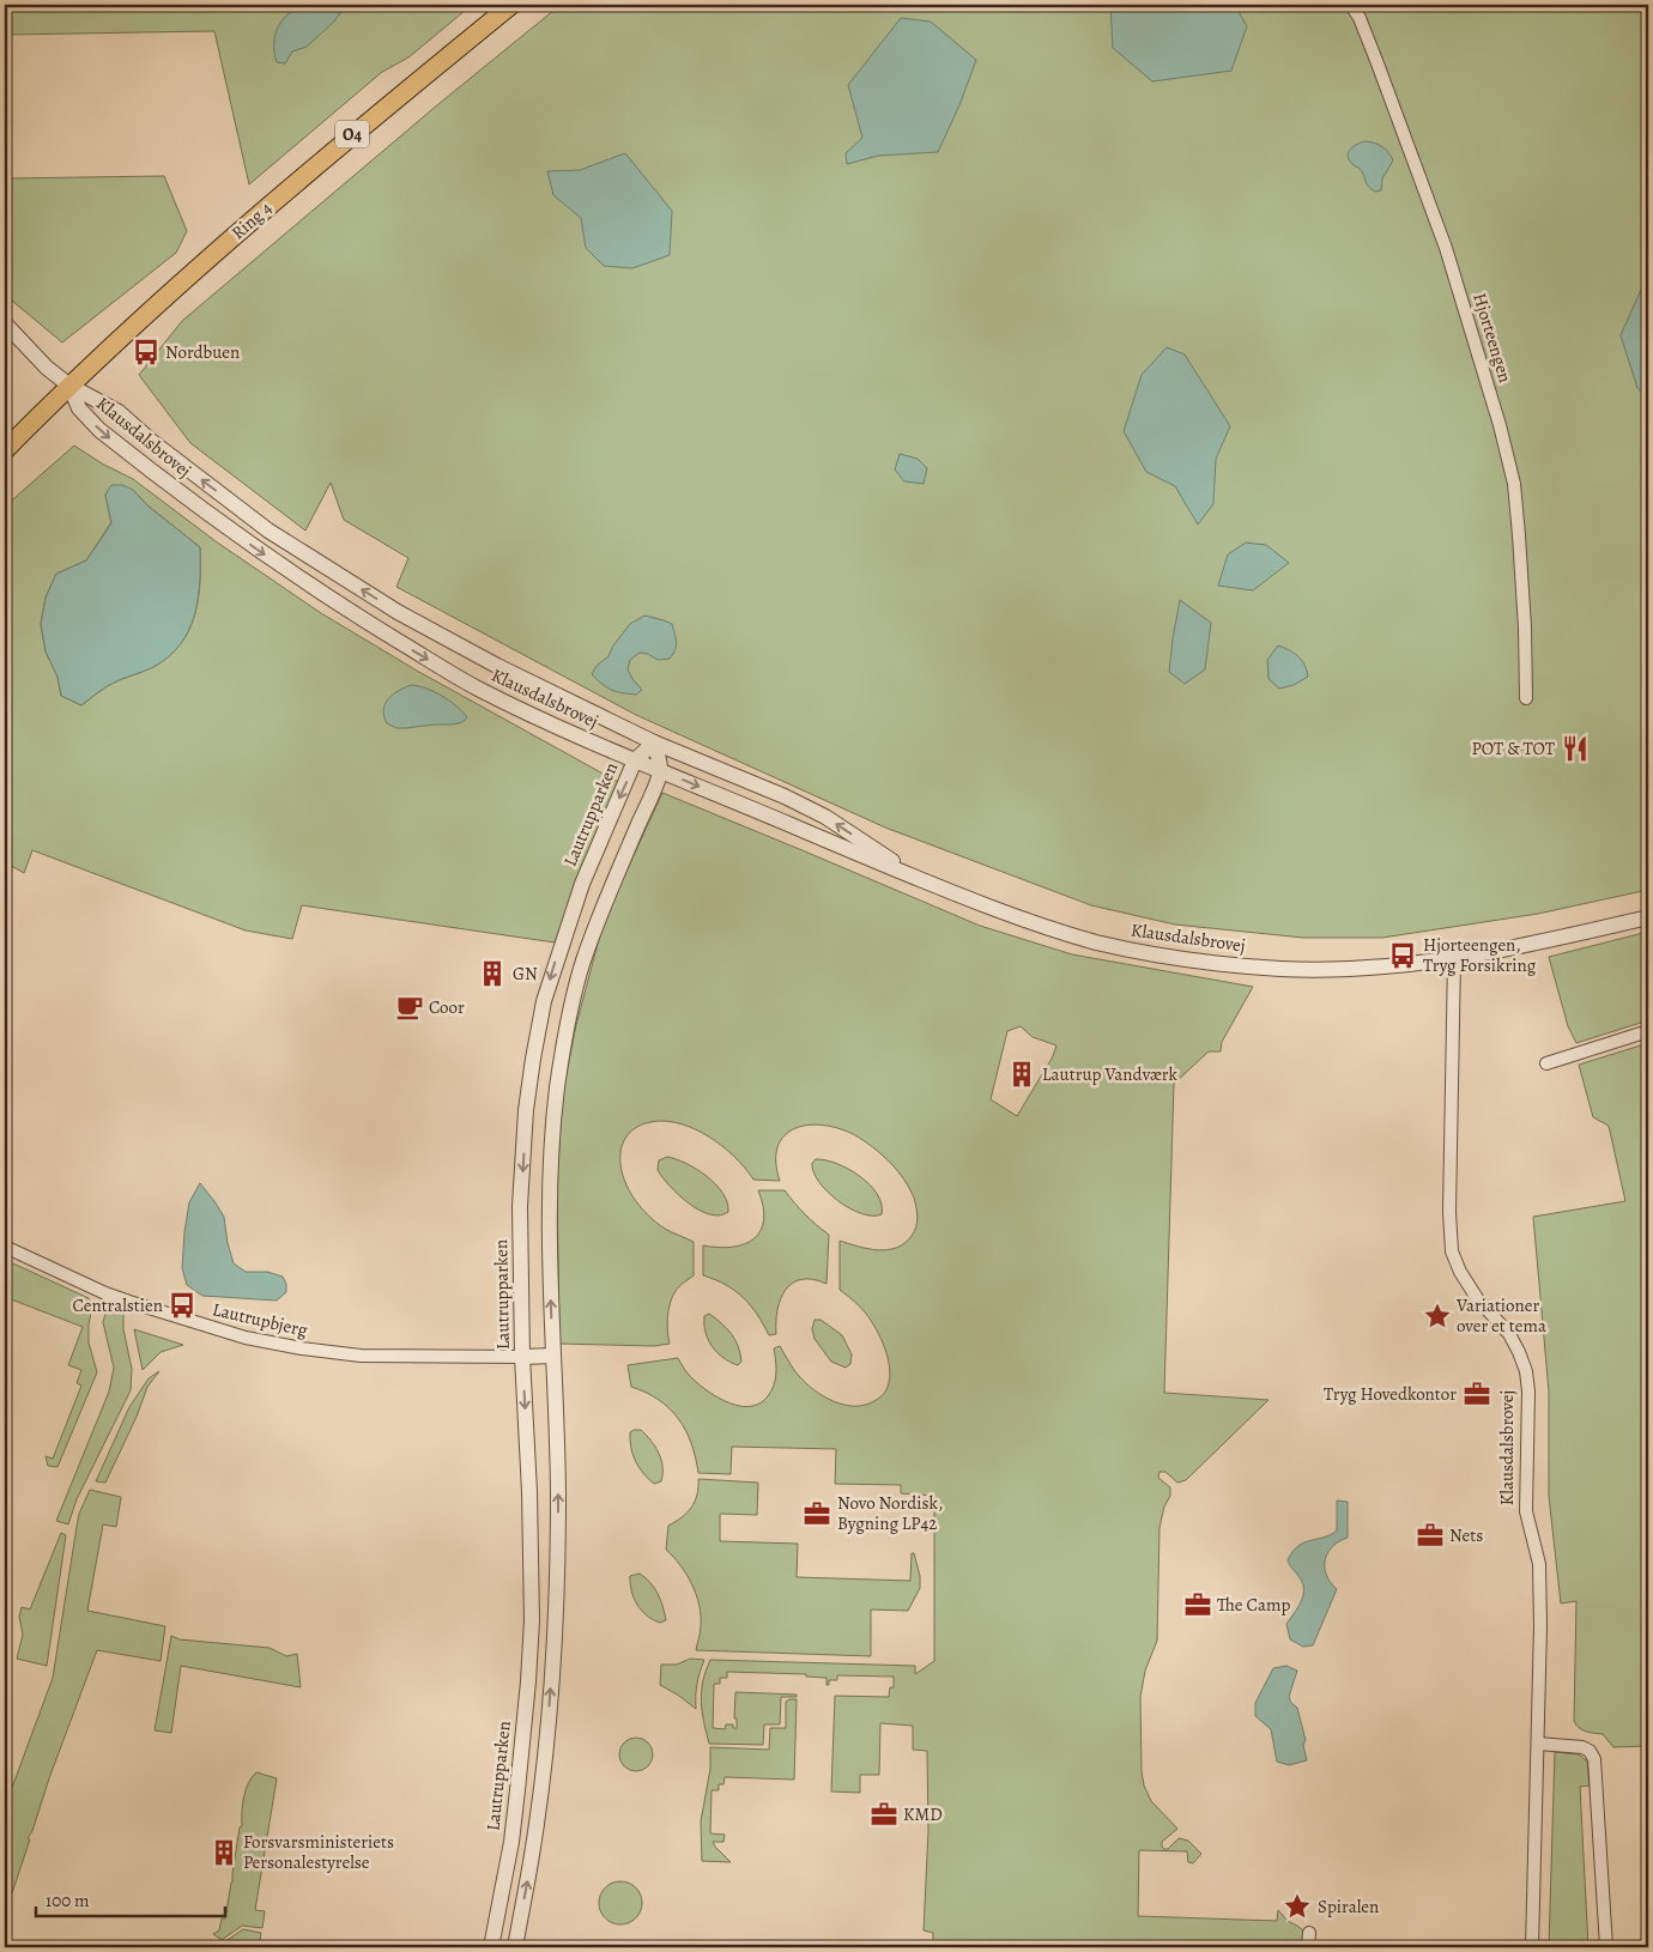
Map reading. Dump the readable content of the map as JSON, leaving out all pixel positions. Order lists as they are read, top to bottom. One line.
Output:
{"streets":{"main road":["O4","Ring 4"],"street":["Hjorteengen","Klausdalsbrovej","Lautrupparken","Lautrupbjerg"]},"crossings":[["Ring 4","Klausdalsbrovej"],["Klausdalsbrovej","Lautrupparken"],["Lautrupparken","Lautrupbjerg"]],"places":{"bus stop":["Nordbuen","Hjorteengen, Tryg Forsikring","Centralstien"],"restaurant":["POT & TOT"],"building":["GN","Lautrup Vandværk","Forsvarsministeriets Personalestyrelse"],"cafe":["Coor"],"place":["Variationer over et tema","Spiralen"],"office":["Tryg Hovedkontor","Novo Nordisk, Bygning LP42","Nets","The Camp","KMD"]},"scale_bar":"100 m"}
